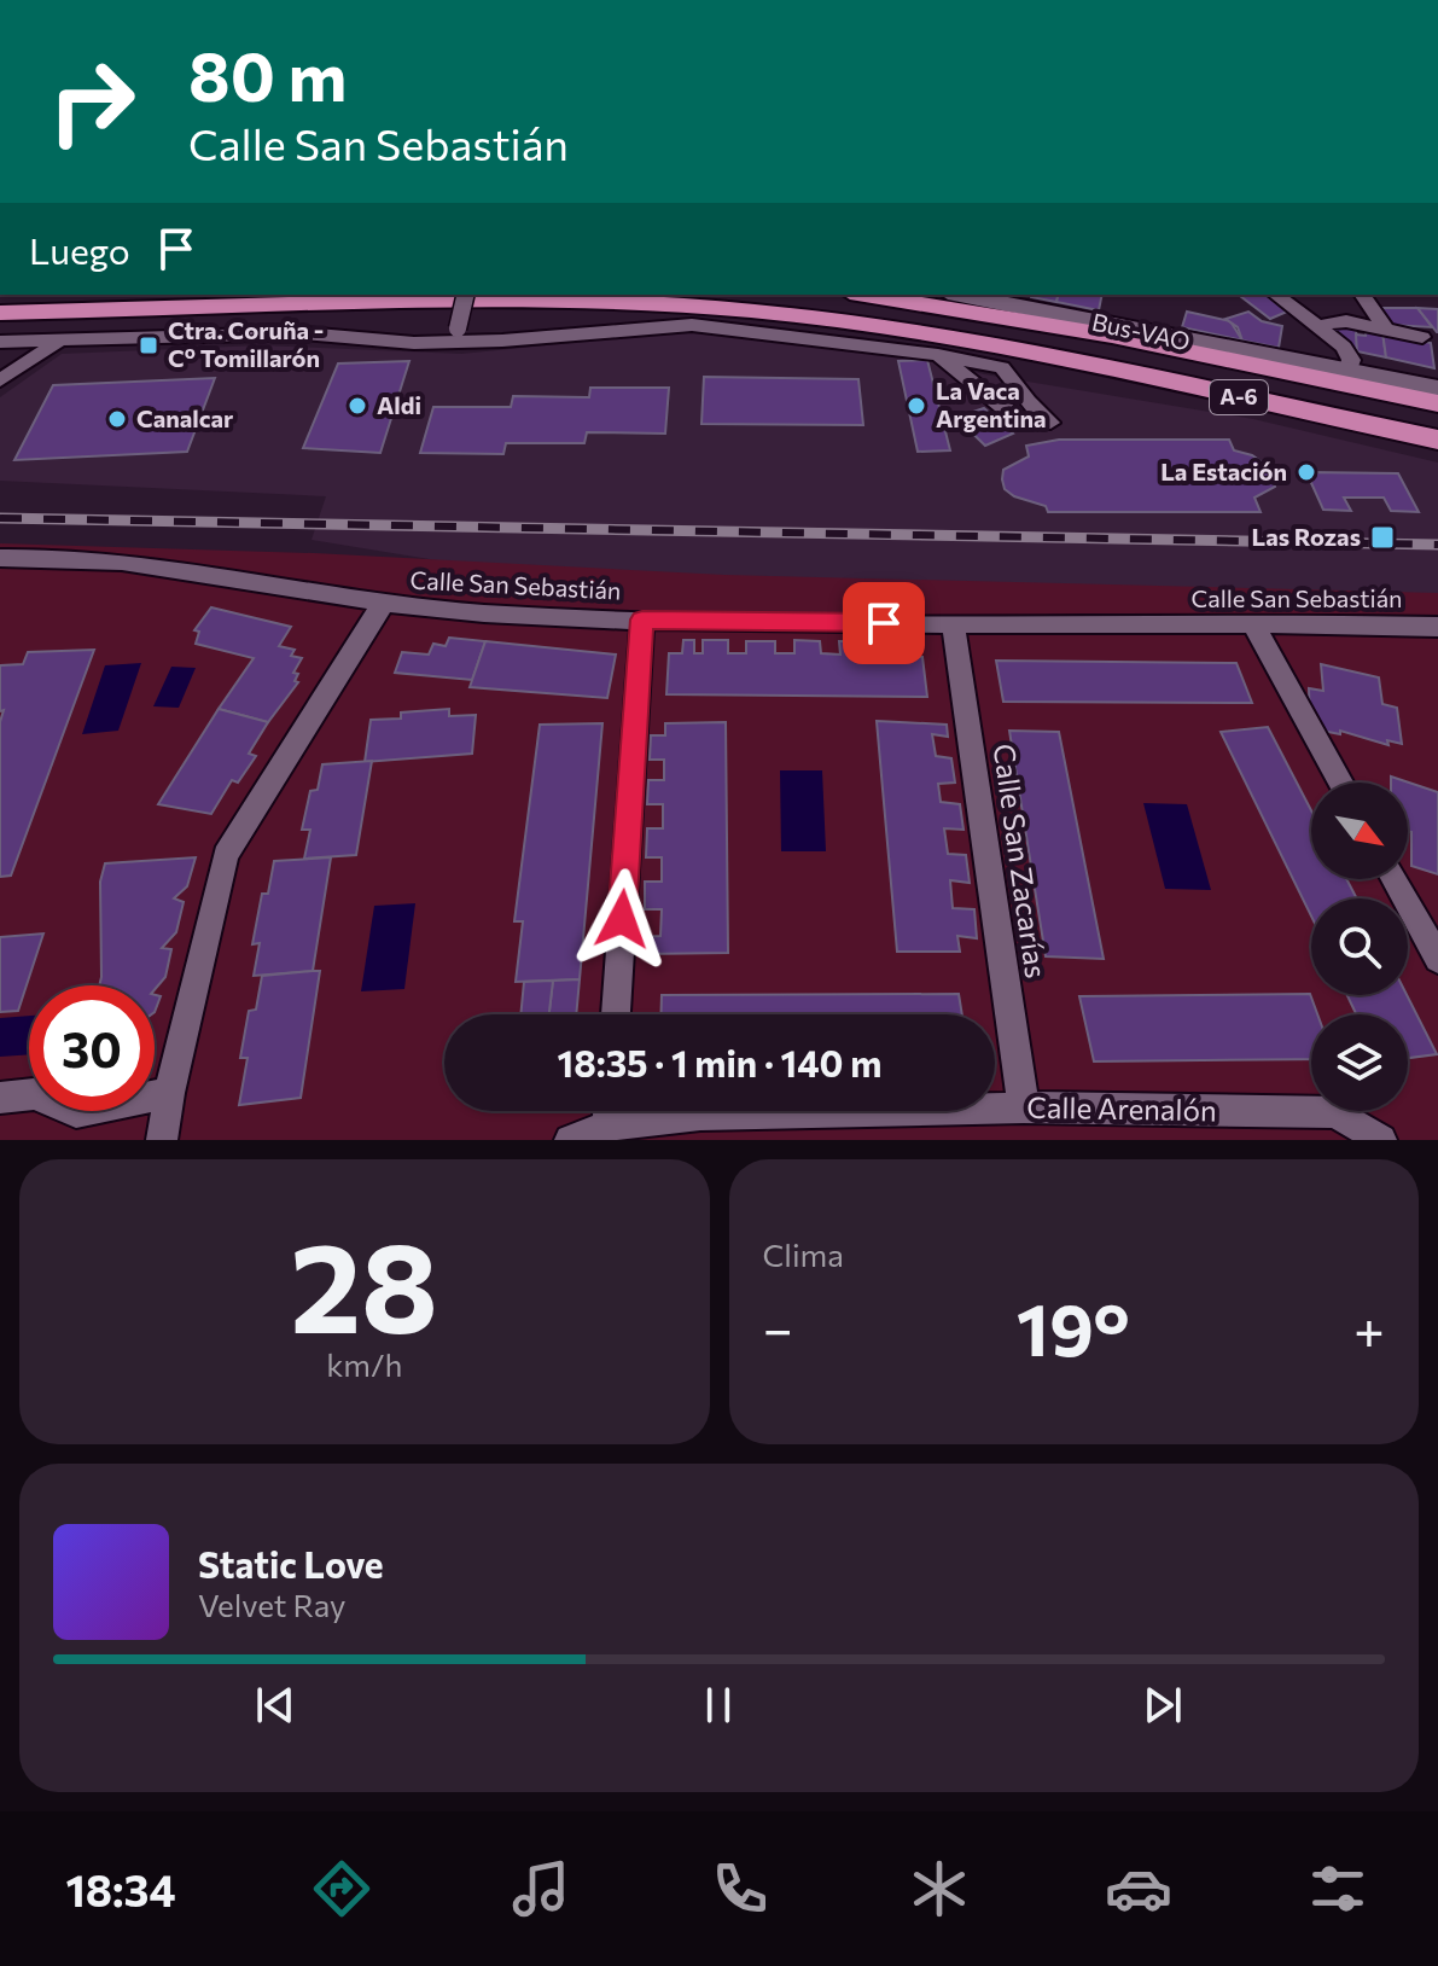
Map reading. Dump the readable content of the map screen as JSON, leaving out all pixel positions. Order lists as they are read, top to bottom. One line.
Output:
{"streets":{"highway":["Bus-VAO","A-6"],"street":["Calle San Sebastián","Calle San Zacarías","Calle Arenalón"]},"crossings":[["Calle San Sebastián","Calle San Zacarías"],["Calle San Zacarías","Calle Arenalón"]],"places":{"transit":["Ctra. Coruña - Cº Tomillarón","Las Rozas"],"other":["Aldi","La Vaca Argentina","Canalcar","La Estación"]},"north":"bottom right","page":{"turn":["80 m","Calle San Sebastián"],"then":"Luego","limit":"30","trip":"18:35 · 1 min · 140 m","tile":[["28","km/h"],"Clima"],"heat":["−","19°","+"],"song":["Static Love","Velvet Ray"],"tabs":"18:34"}}
